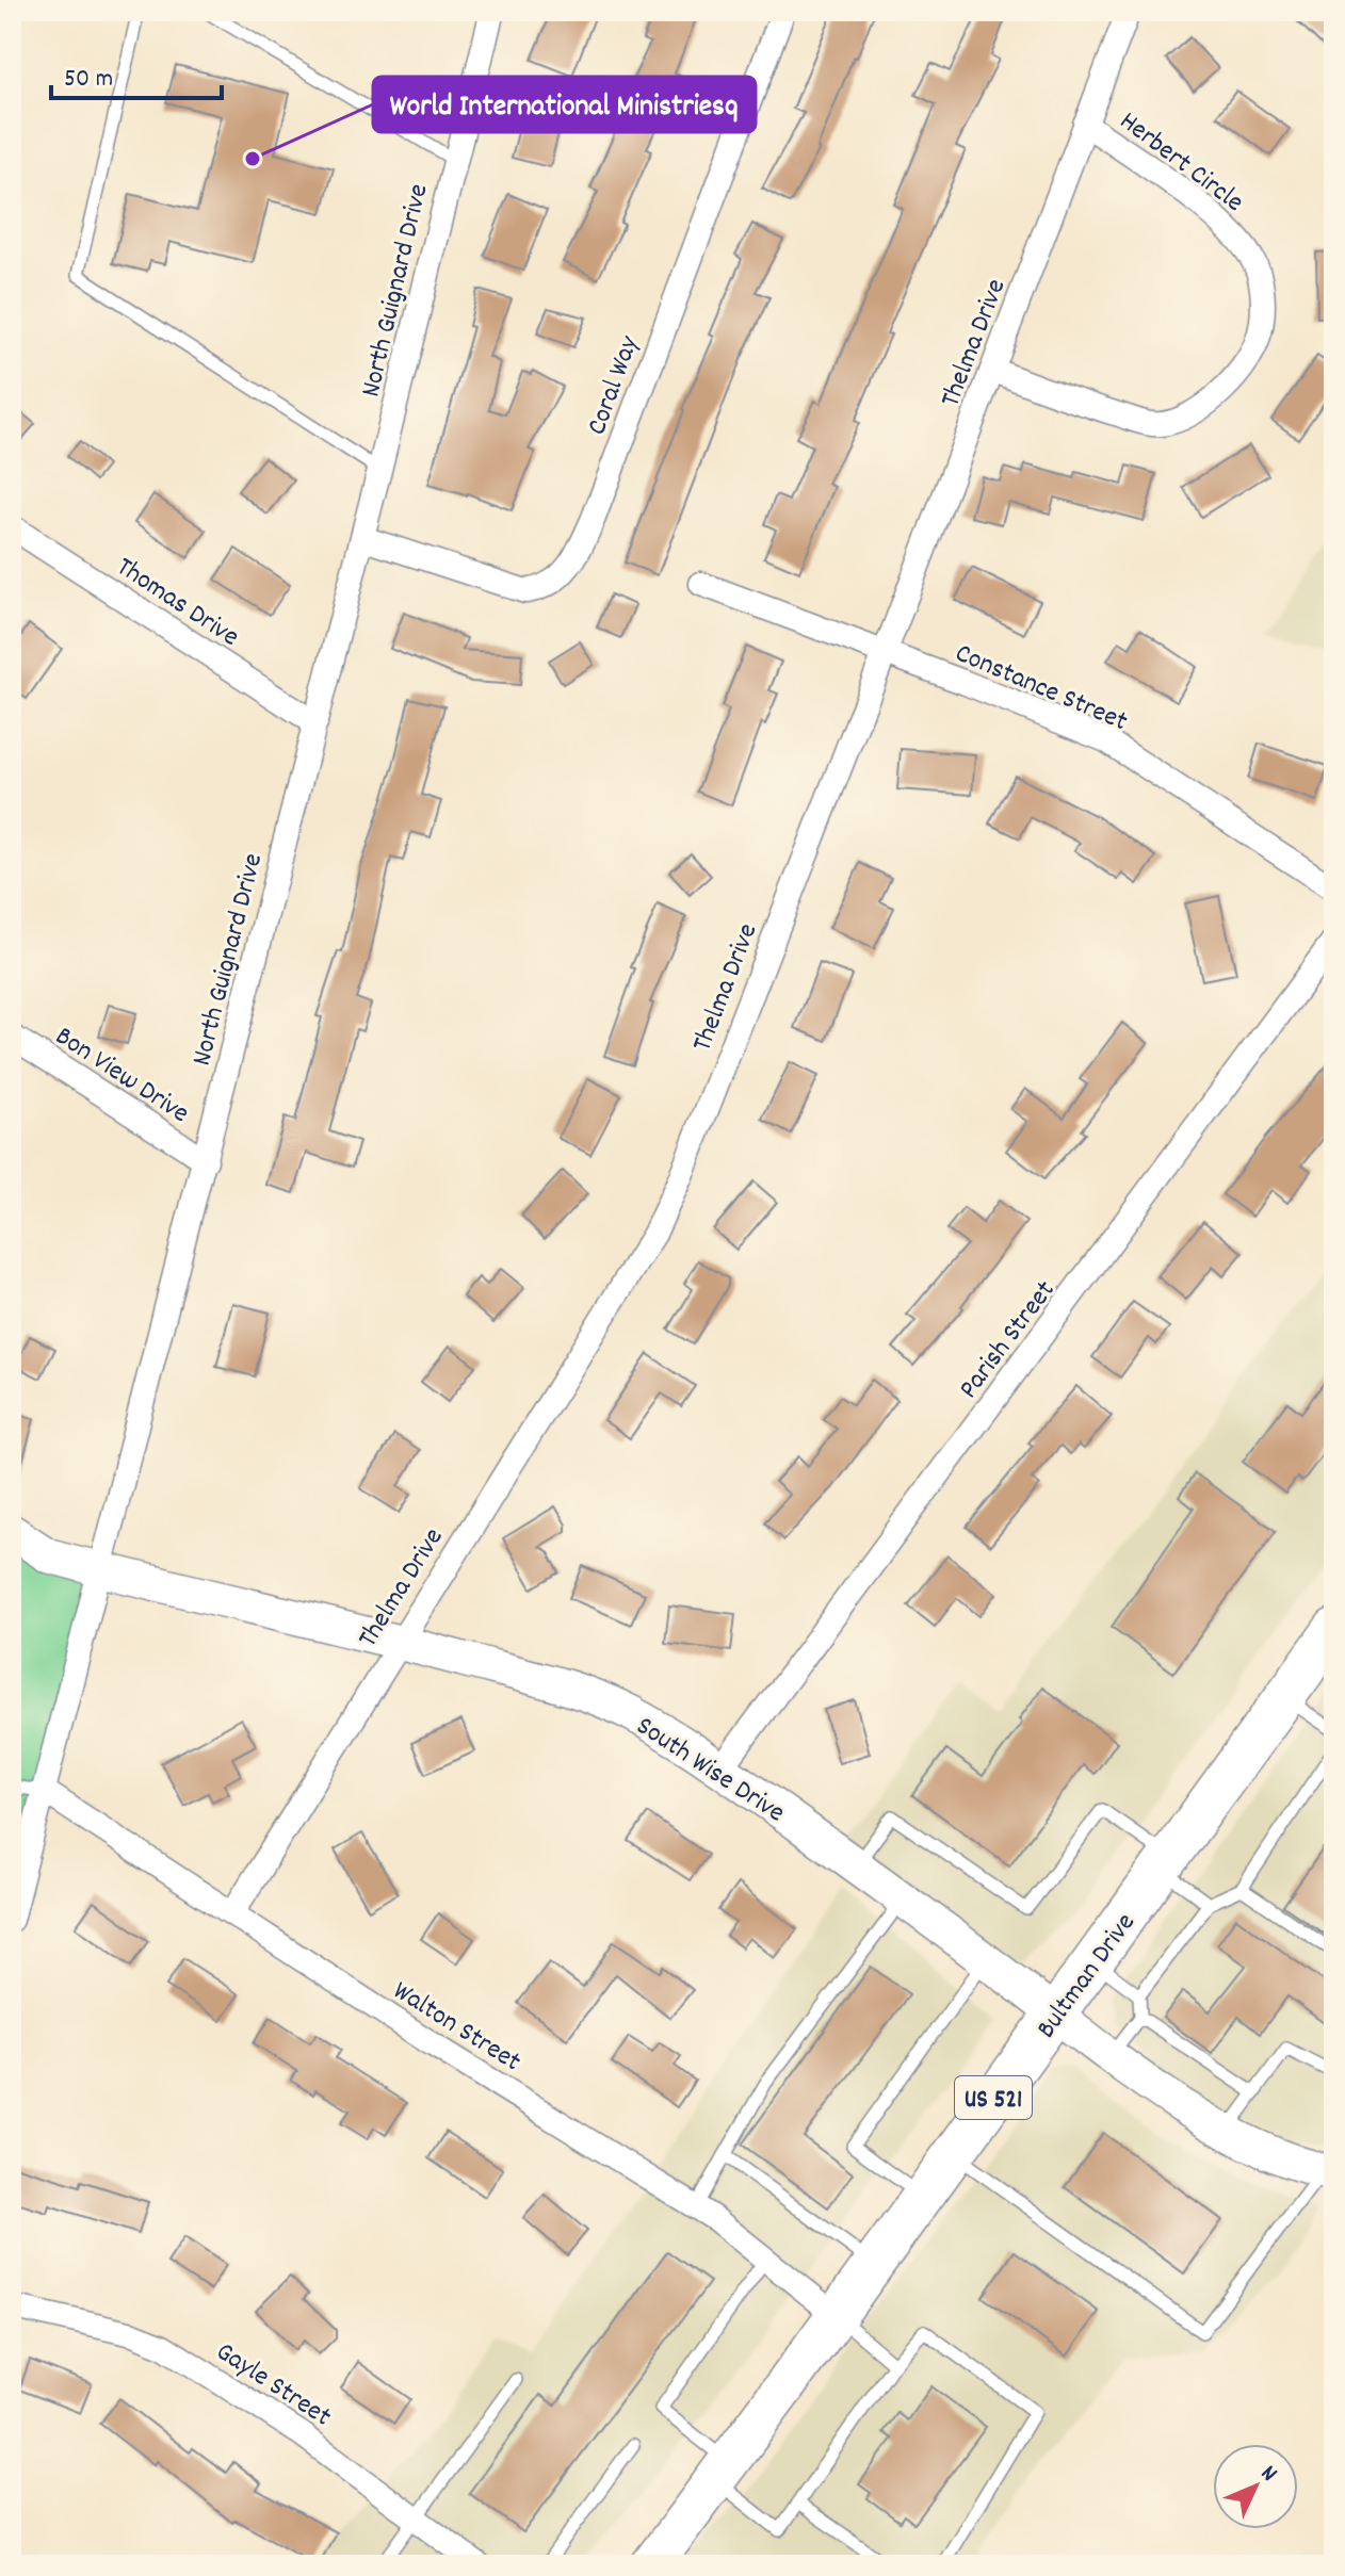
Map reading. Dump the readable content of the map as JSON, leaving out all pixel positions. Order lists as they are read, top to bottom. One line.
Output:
{"streets":{"highway":["Bultman Drive","US 521"],"main road":["South Wise Drive"],"street":["Herbert Circle","North Guignard Drive","Thelma Drive","Coral Way","Thomas Drive","Constance Street","Bon View Drive","Parish Street","Walton Street","Gayle Street"]},"crossings":[["Herbert Circle","Thelma Drive"],["North Guignard Drive","Coral Way"],["North Guignard Drive","Thomas Drive"],["North Guignard Drive","Bon View Drive"],["North Guignard Drive","South Wise Drive"],["North Guignard Drive","Walton Street"],["Thelma Drive","Constance Street"],["Thelma Drive","South Wise Drive"],["Thelma Drive","Walton Street"],["Parish Street","South Wise Drive"],["South Wise Drive","Bultman Drive"],["Bultman Drive","Walton Street"]],"places":["World International Ministriesq"],"scale_bar":"50 m","north":"top right"}
